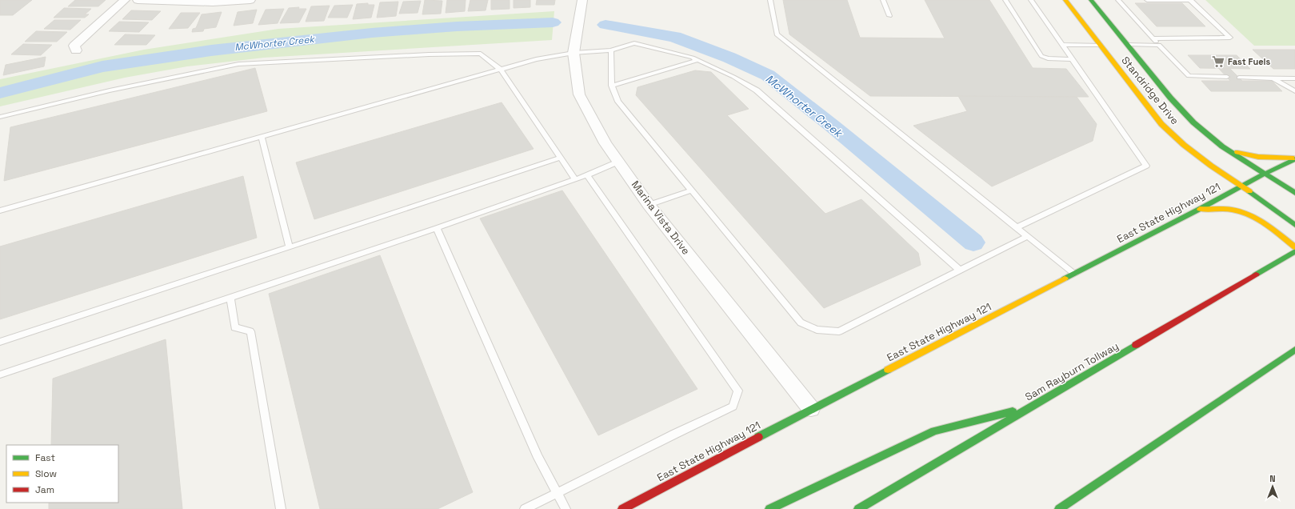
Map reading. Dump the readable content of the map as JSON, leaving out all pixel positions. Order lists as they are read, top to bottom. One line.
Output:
{"streets":{"main road":["Standridge Drive","East State Highway 121","Sam Rayburn Tollway"],"street":["Marina Vista Drive"]},"crossings":[["Standridge Drive","East State Highway 121"],["East State Highway 121","Marina Vista Drive"]],"water":["McWhorter Creek"],"places":{"supermarket":["Fast Fuels"]},"legend":["Fast","Slow","Jam"],"north":"top"}
